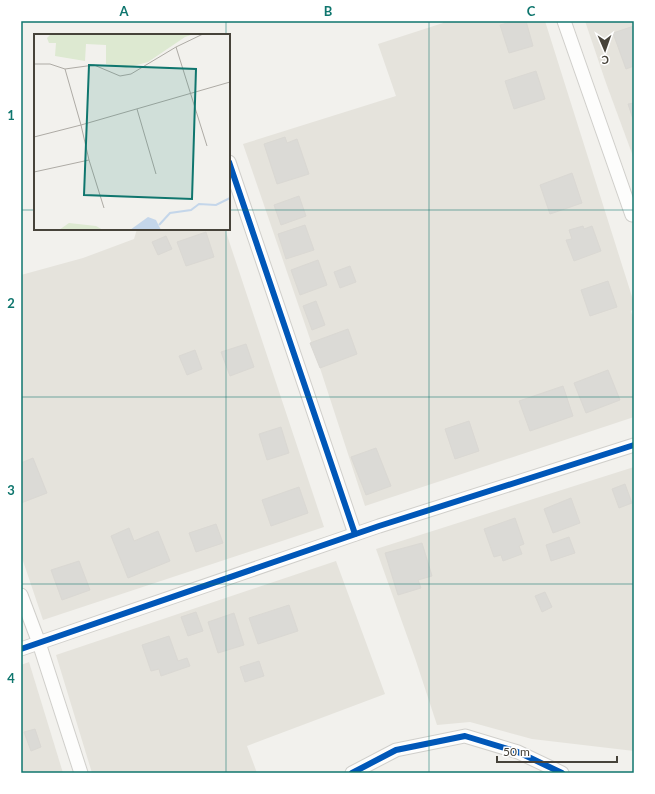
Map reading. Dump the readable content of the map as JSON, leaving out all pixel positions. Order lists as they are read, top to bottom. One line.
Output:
{"scale_bar":"50 m","north":"bottom","grid":{"columns":["A","B","C"],"rows":["1","2","3","4"]}}
